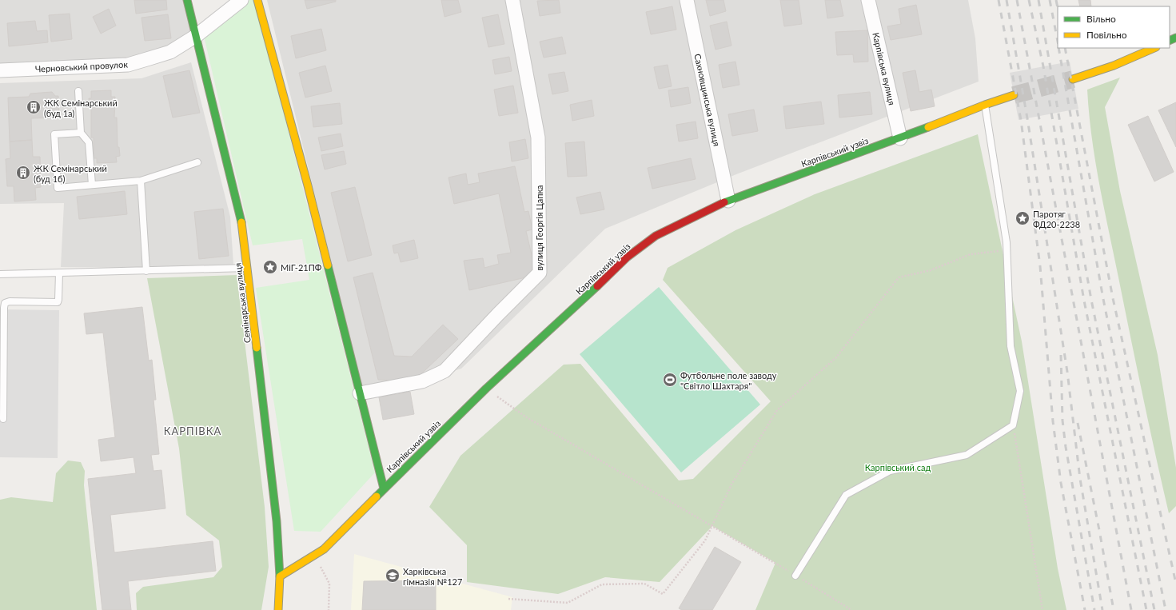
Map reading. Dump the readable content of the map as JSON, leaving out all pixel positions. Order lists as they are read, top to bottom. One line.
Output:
{"streets":{"main road":["Карпівський узвіз","Семінарська вулиця"],"street":["Черновський провулок","Карпівська вулиця","Сахновщинська вулиця","вулиця Георгія Цапка"]},"crossings":[["Черновський провулок","Семінарська вулиця"],["Карпівська вулиця","Карпівський узвіз"],["Сахновщинська вулиця","Карпівський узвіз"],["Карпівський узвіз","Семінарська вулиця"]],"districts":["КАРПІВКА"],"parks":["Карпівський сад"],"places":{"building":["ЖК Семінарський (буд 1а)","ЖК Семінарський (буд 1б)"],"place":["Паротяг ФД20-2238","МіГ-21ПФ"],"sports":["Футбольне поле заводу \"Світло Шахтаря\""],"school or university":["Харківська гімназія №127"]},"legend":["Вільно","Повільно"]}
